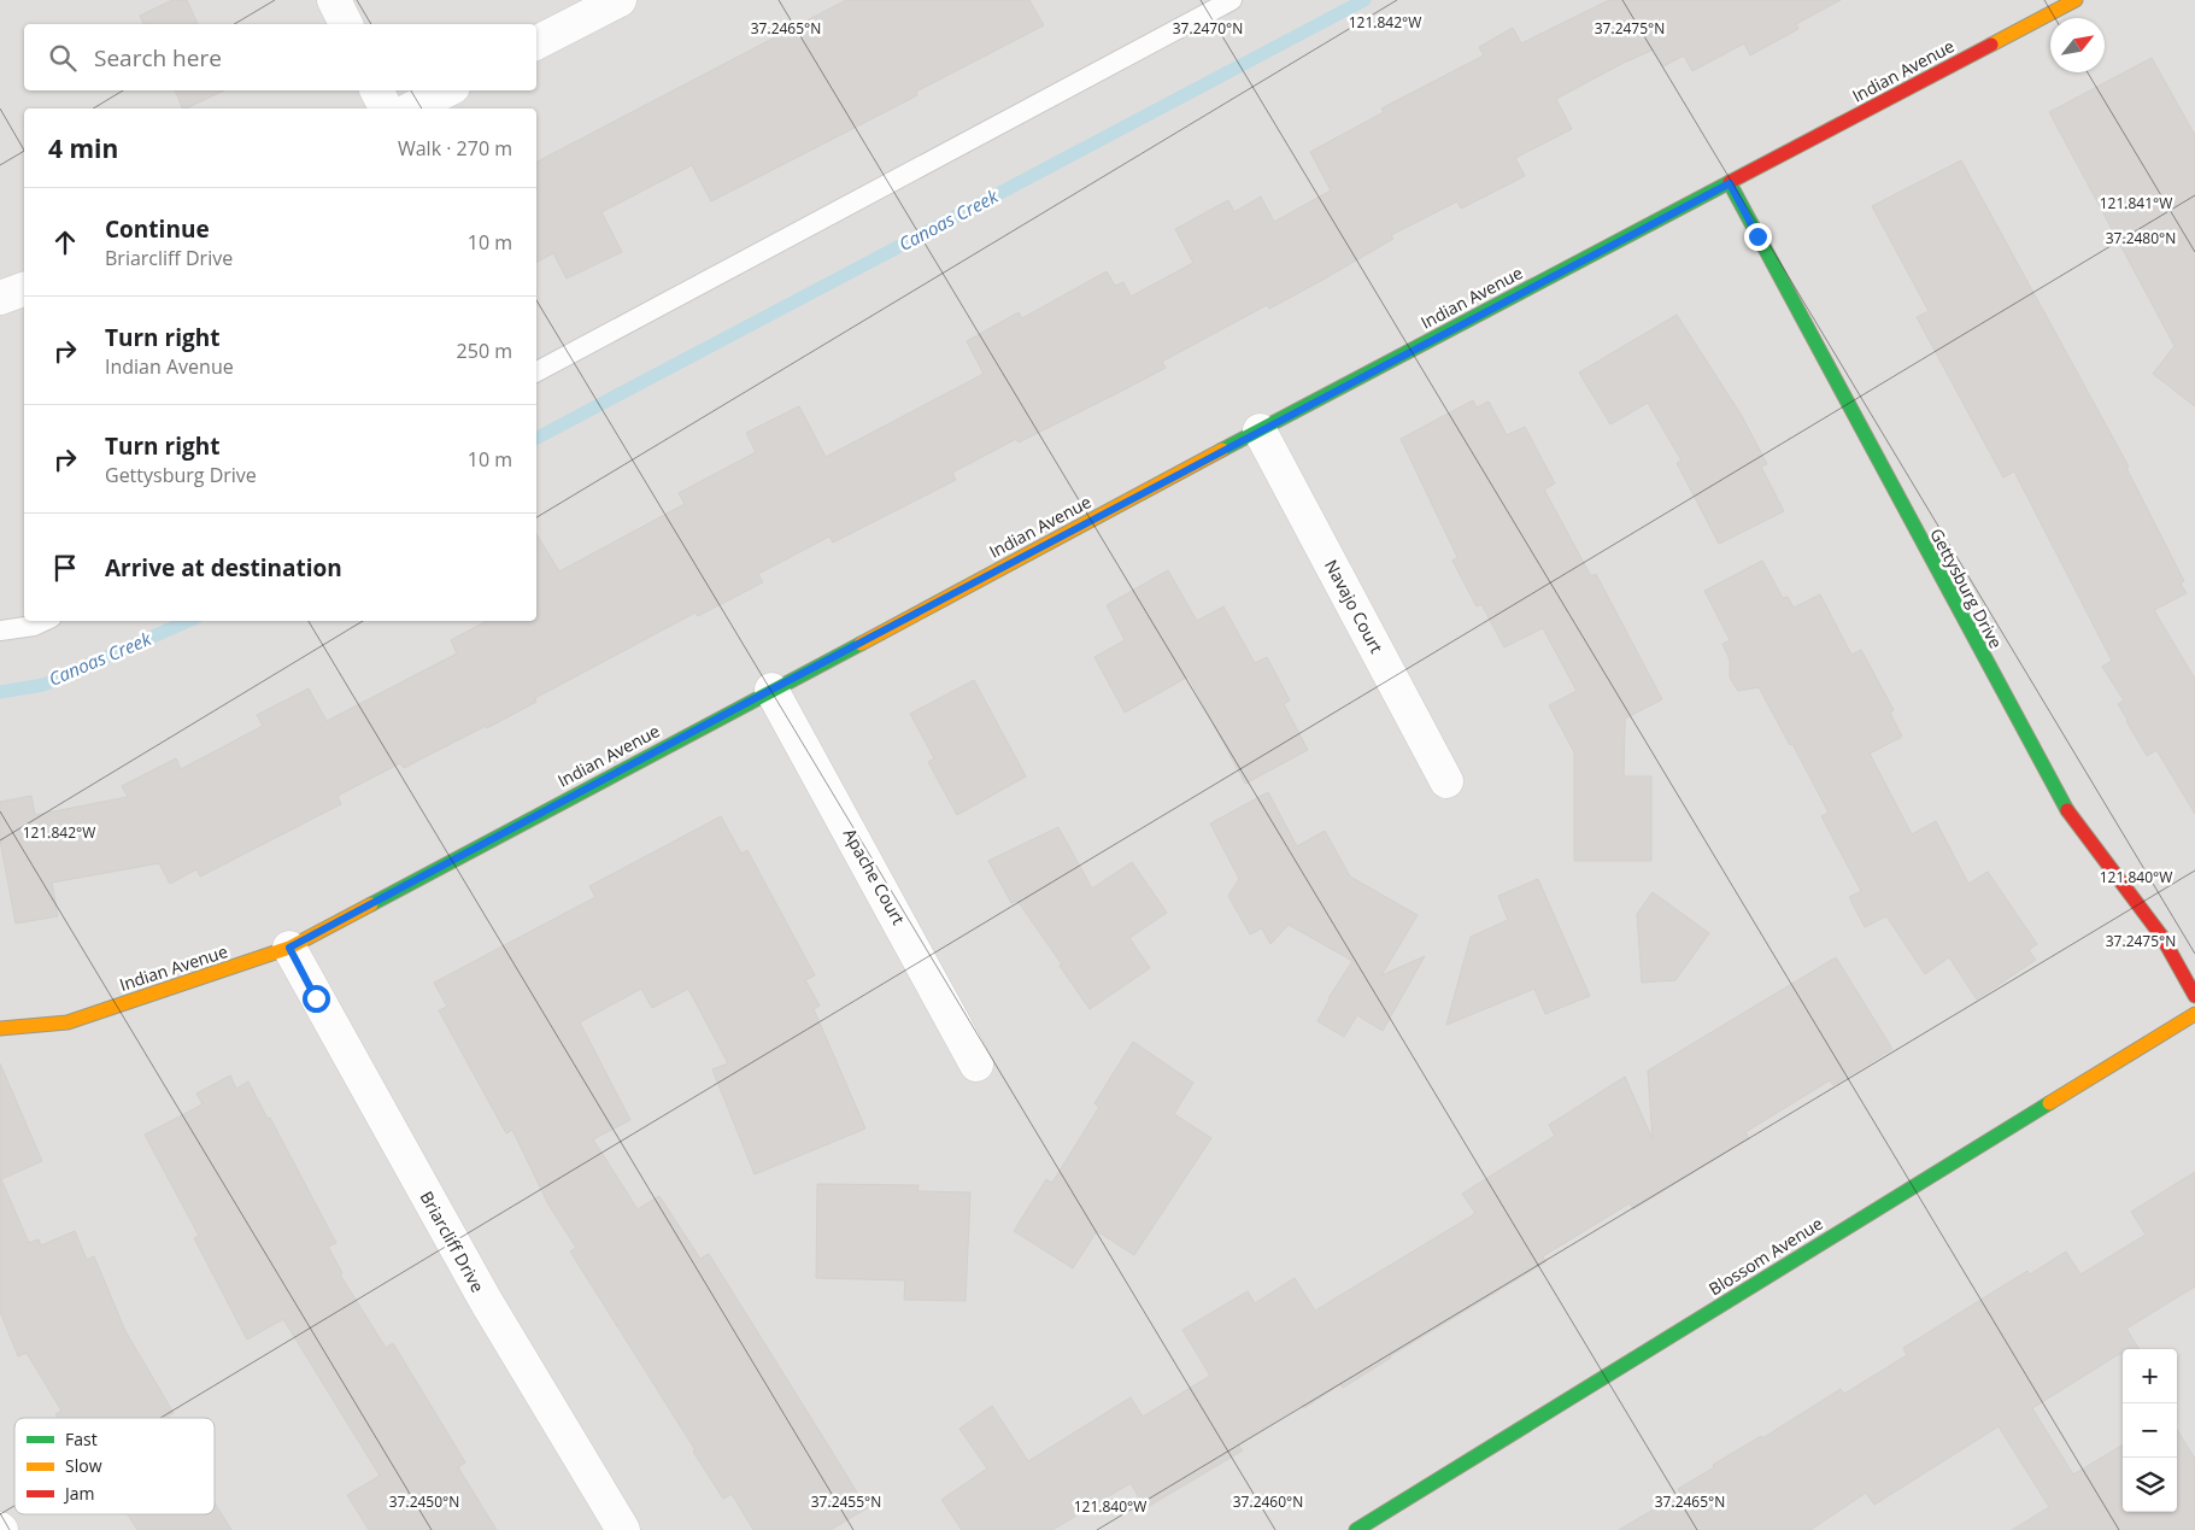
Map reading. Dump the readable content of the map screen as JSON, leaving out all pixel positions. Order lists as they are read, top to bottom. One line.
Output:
{"streets":{"street":["Indian Avenue","Gettysburg Drive","Navajo Court","Apache Court","Briarcliff Drive","Blossom Avenue"]},"crossings":[["Indian Avenue","Gettysburg Drive"],["Indian Avenue","Navajo Court"],["Indian Avenue","Apache Court"],["Indian Avenue","Briarcliff Drive"]],"water":["Canoas Creek"],"legend":["Fast","Slow","Jam"],"north":"top right","page":{"search":"Search here","heading":["4 min","Walk · 270 m"],"list":[["Continue","Briarcliff Drive","10 m"],["Turn right","Indian Avenue","250 m"],["Turn right","Gettysburg Drive","10 m"],"Arrive at destination"],"map_buttons":["+","−"]},"coordinates":["121.842°W","37.2465°N","37.2470°N","37.2475°N","121.841°W","37.2480°N","121.840°W","37.2450°N","37.2455°N","37.2460°N"]}
